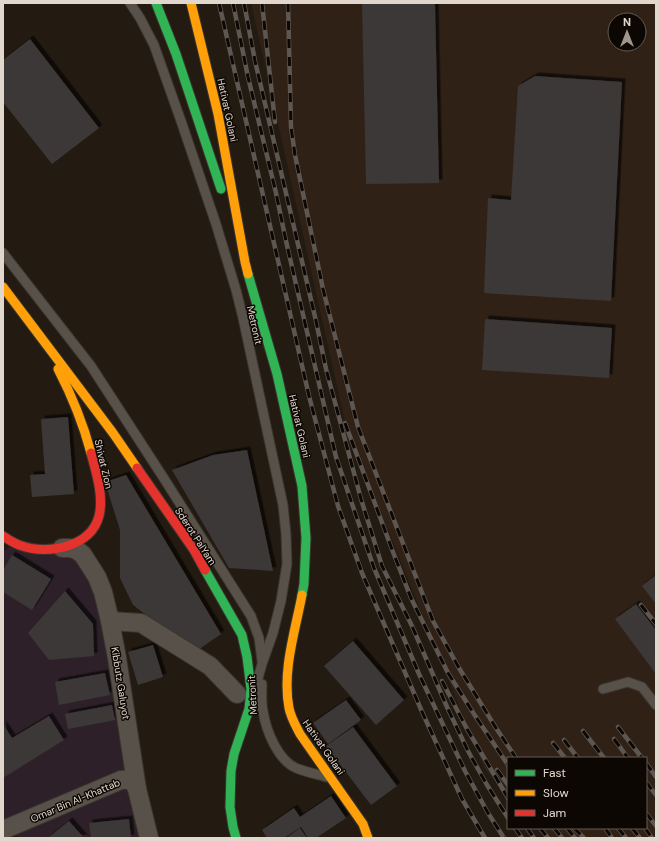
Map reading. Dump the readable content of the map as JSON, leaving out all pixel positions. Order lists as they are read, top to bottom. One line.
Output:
{"streets":{"main road":["Hativat Golani","Shivat Zion","Sderot PalYam"],"street":["Kibbutz Galuyot","Omar Bin Al-Khattab"],"lane":["Metronit"]},"crossings":[["Hativat Golani","Metronit"],["Metronit","Sderot PalYam"],["Shivat Zion","Sderot PalYam"],["Shivat Zion","Kibbutz Galuyot"],["Kibbutz Galuyot","Omar Bin Al-Khattab"]],"legend":["Fast","Slow","Jam"],"north":"top"}
